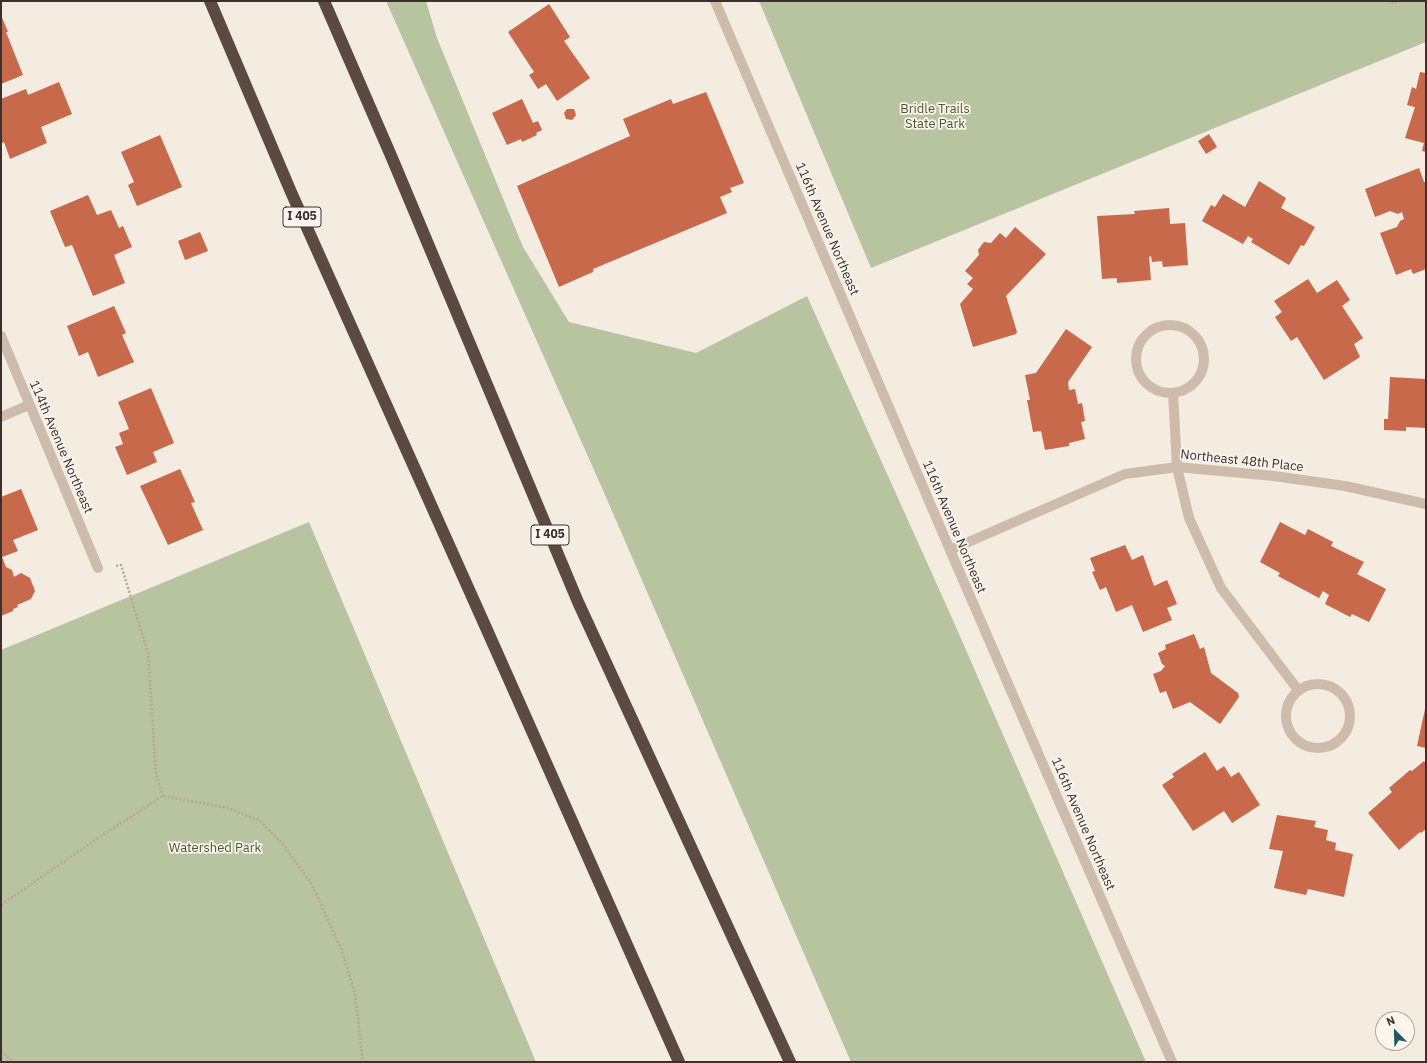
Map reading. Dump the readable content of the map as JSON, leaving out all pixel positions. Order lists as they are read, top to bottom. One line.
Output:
{"streets":{"highway":["I 405"],"street":["116th Avenue Northeast","114th Avenue Northeast","Northeast 48th Place"]},"crossings":[["116th Avenue Northeast","Northeast 48th Place"]],"parks":["Bridle Trails State Park","Watershed Park"],"north":"top left"}
